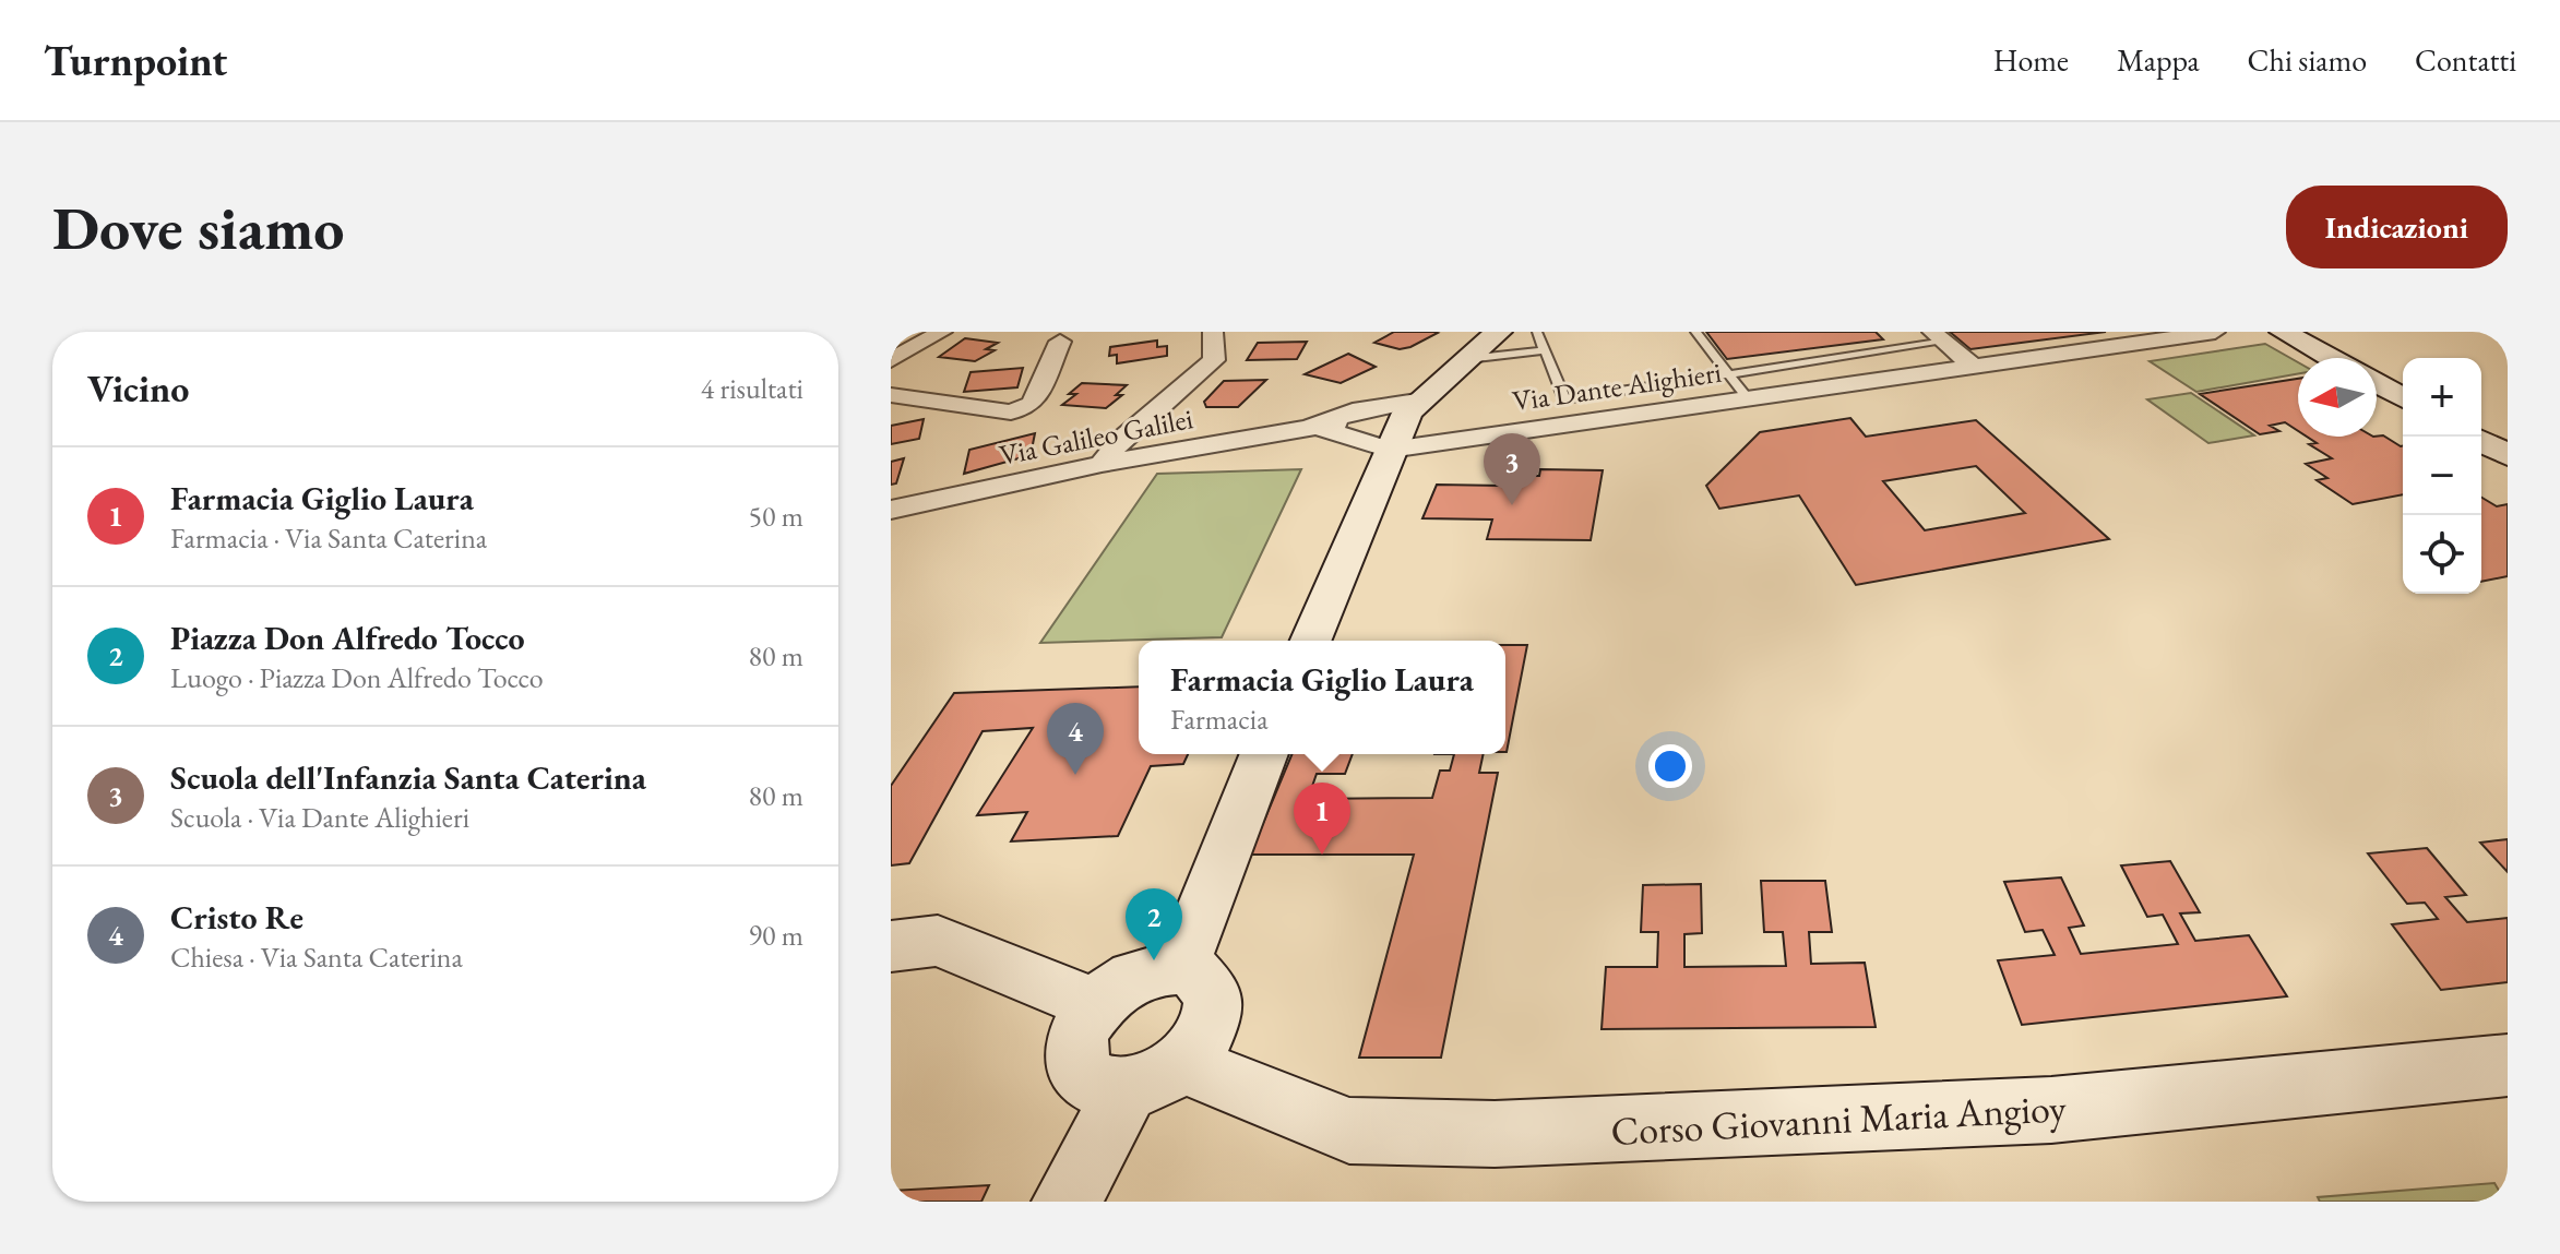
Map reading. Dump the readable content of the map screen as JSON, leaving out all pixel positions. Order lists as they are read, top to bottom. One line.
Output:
{"streets":{"street":["Via Dante Alighieri","Via Galileo Galilei","Corso Giovanni Maria Angioy"]},"crossings":[["Via Dante Alighieri","Via Galileo Galilei"]],"north":"left","page":{"header":"Turnpoint","nav":["Home","Mappa","Chi siamo","Contatti"],"buttons":"Indicazioni","title":"Dove siamo","heading":["Vicino","4 risultati"],"map_buttons":["+","−"],"pins":["3","4","1","2"],"list":[{"mark":"1","name":"Farmacia Giglio Laura","note":"Farmacia · Via Santa Caterina","value":"50 m"},{"mark":"2","name":"Piazza Don Alfredo Tocco","note":"Luogo · Piazza Don Alfredo Tocco","value":"80 m"},{"mark":"3","name":"Scuola dell'Infanzia Santa Caterina","note":"Scuola · Via Dante Alighieri","value":"80 m"},{"mark":"4","name":"Cristo Re","note":"Chiesa · Via Santa Caterina","value":"90 m"}],"popup":["Farmacia Giglio Laura","Farmacia"]}}
